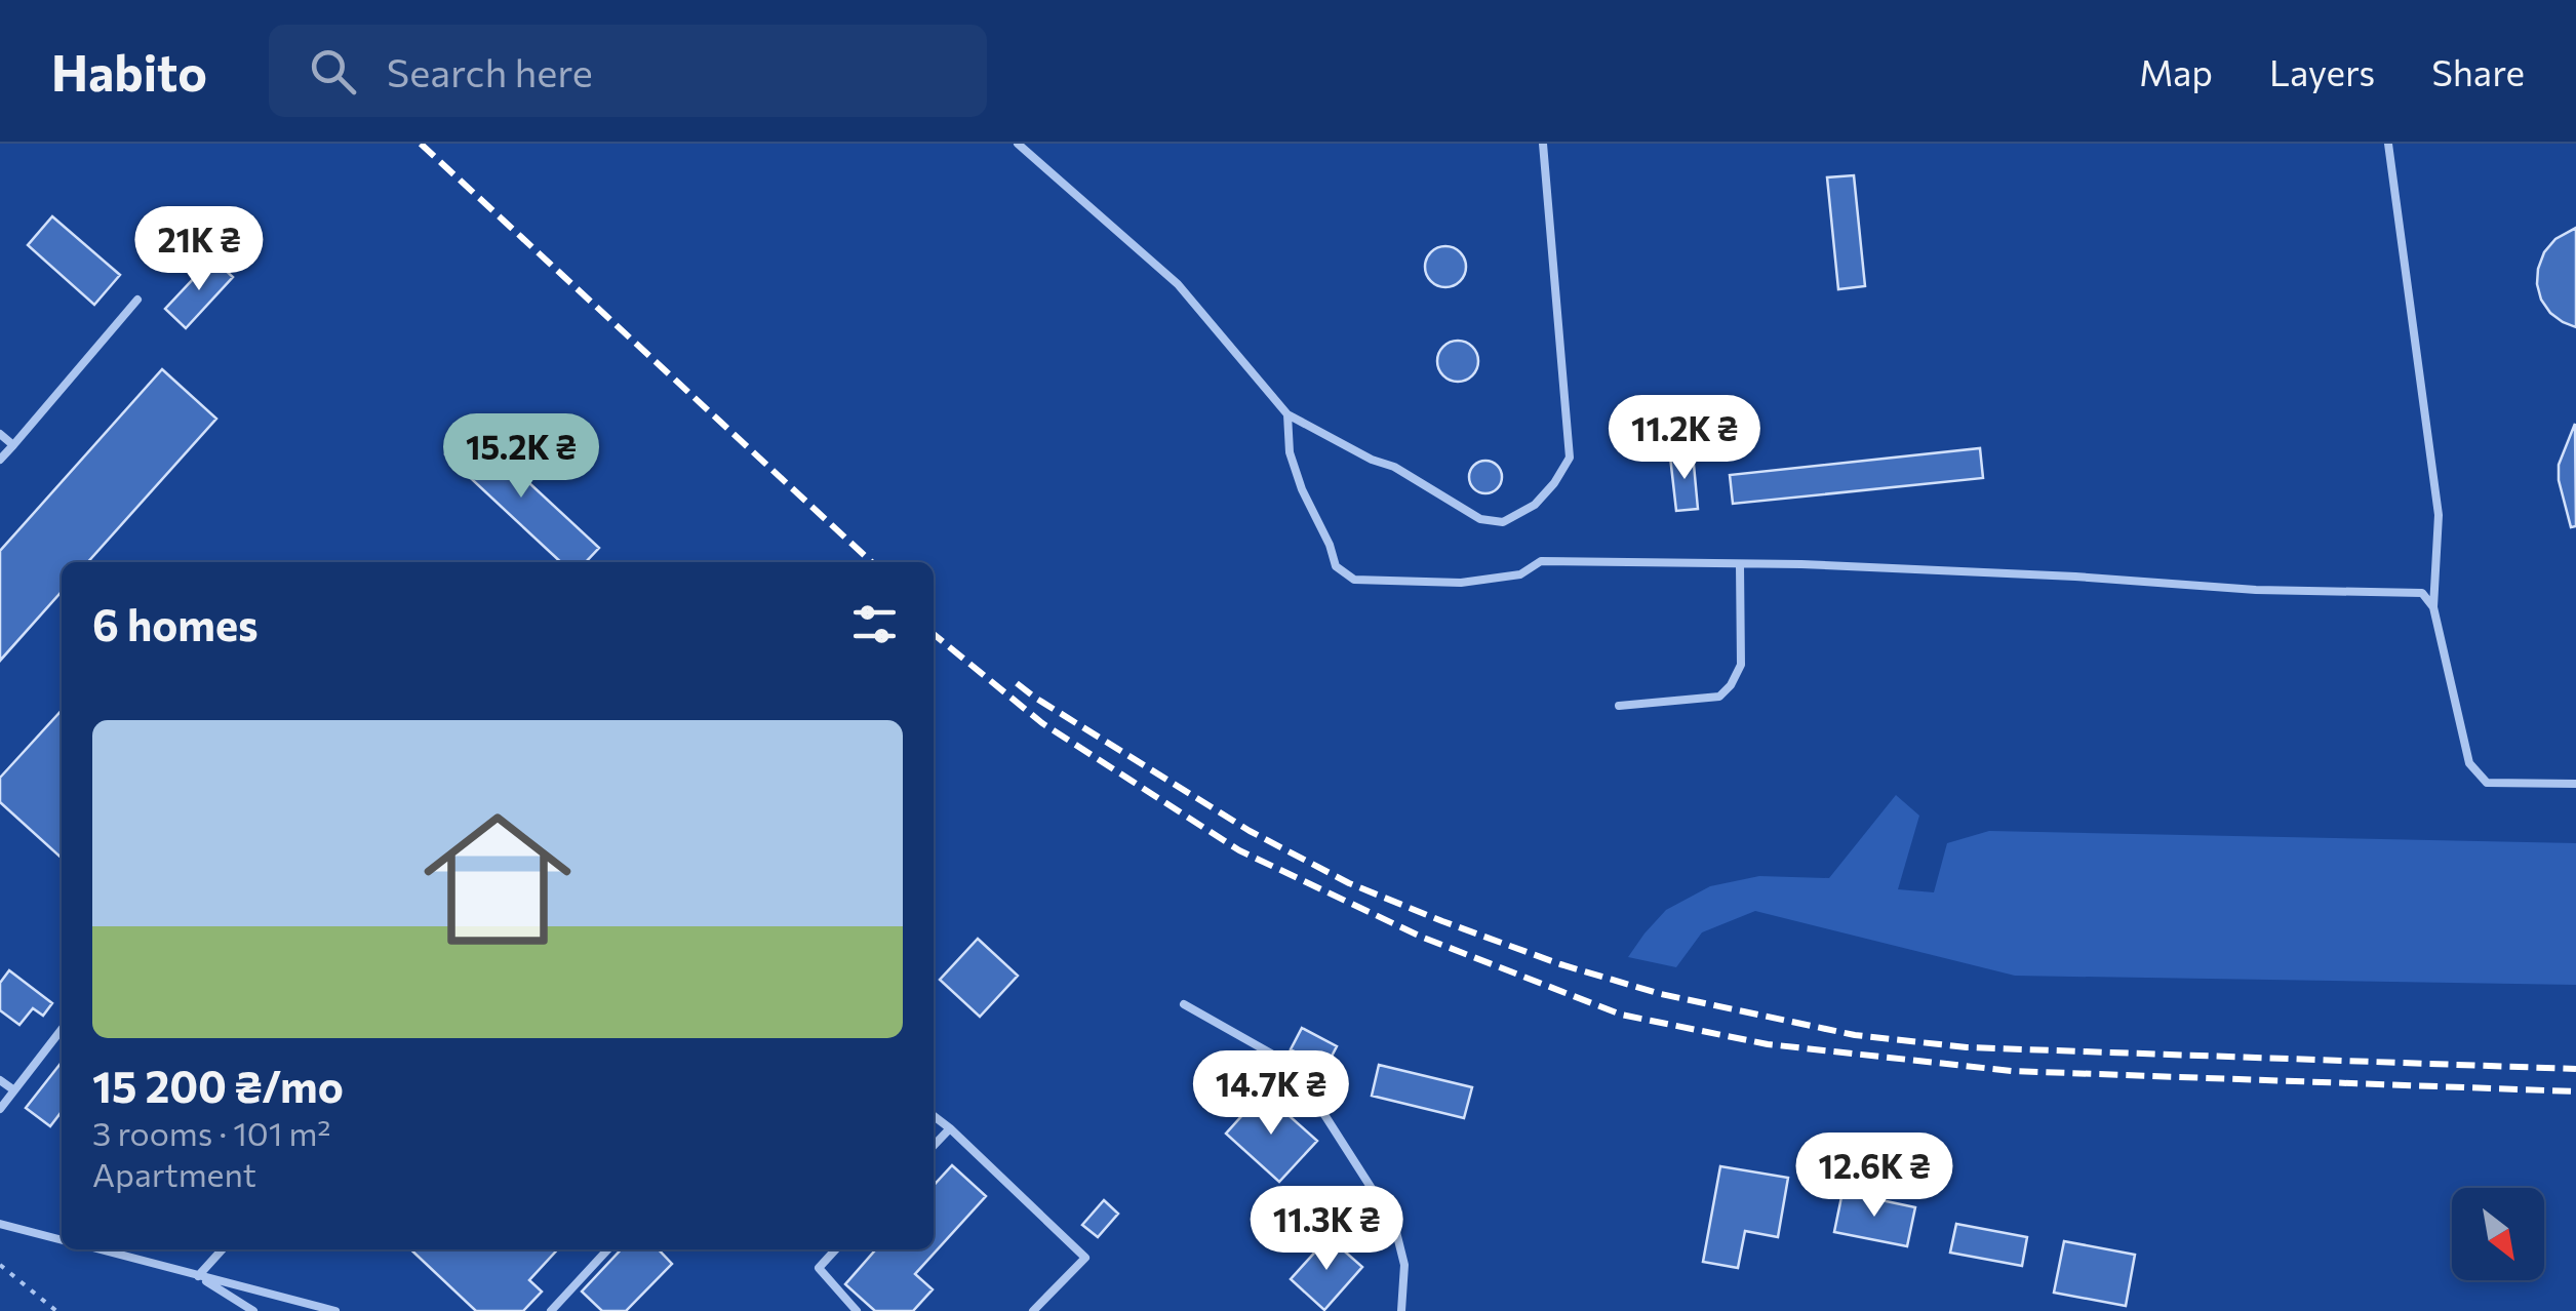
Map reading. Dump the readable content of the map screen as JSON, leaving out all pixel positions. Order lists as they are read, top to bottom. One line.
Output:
{"north":"bottom right","page":{"header":"Habito","search":"Search here","nav":["Map","Layers","Share"],"price":["21K ₴","11.2K ₴","15.2K ₴","14.7K ₴","12.6K ₴","11.3K ₴"],"heading":"6 homes","list":[{"name":"15 200 ₴/mo","note":"3 rooms · 101 m² · Apartment"}]}}
